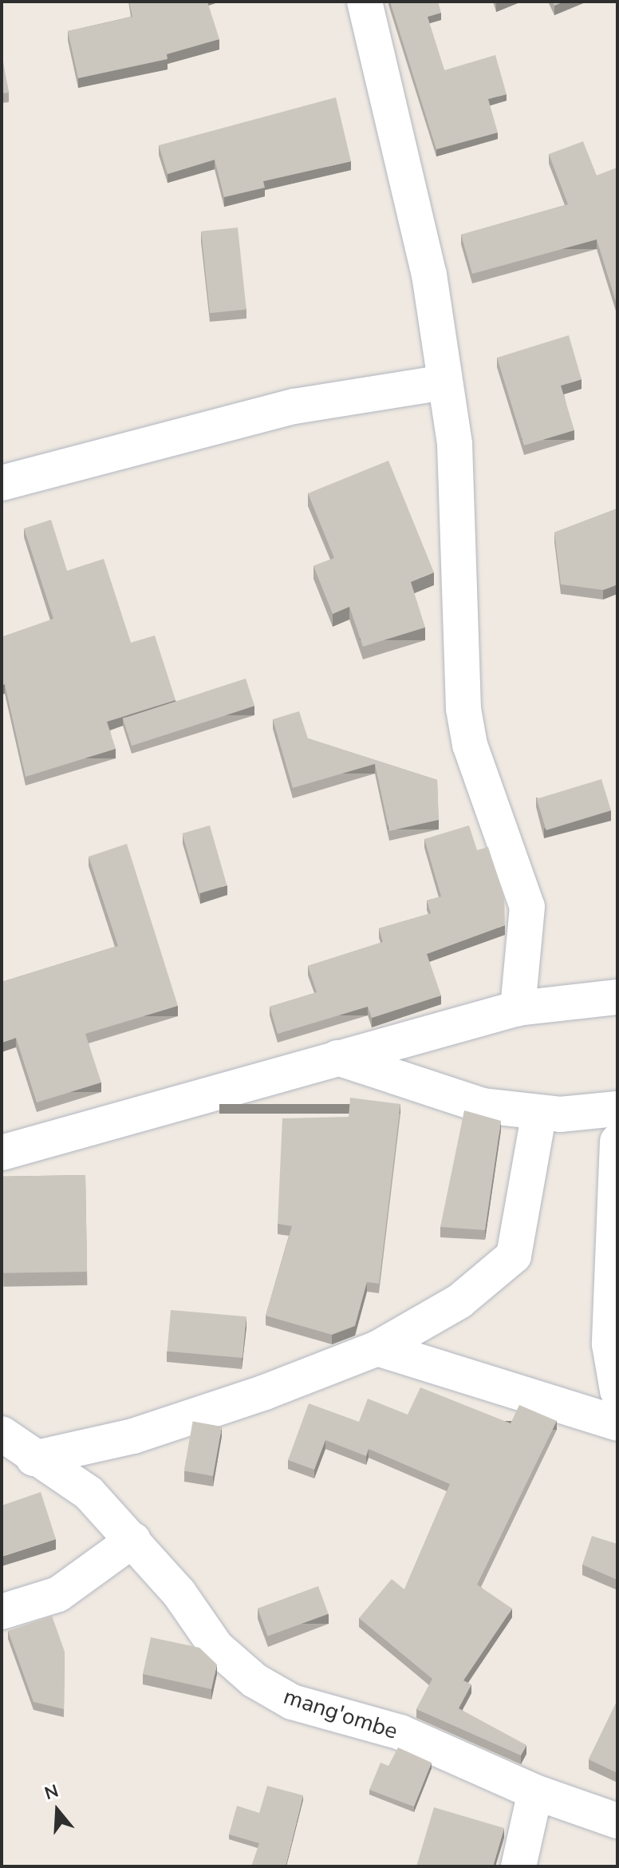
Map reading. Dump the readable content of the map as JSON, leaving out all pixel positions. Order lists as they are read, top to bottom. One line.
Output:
{"streets":{"street":["mang'ombe"]},"north":"top"}
